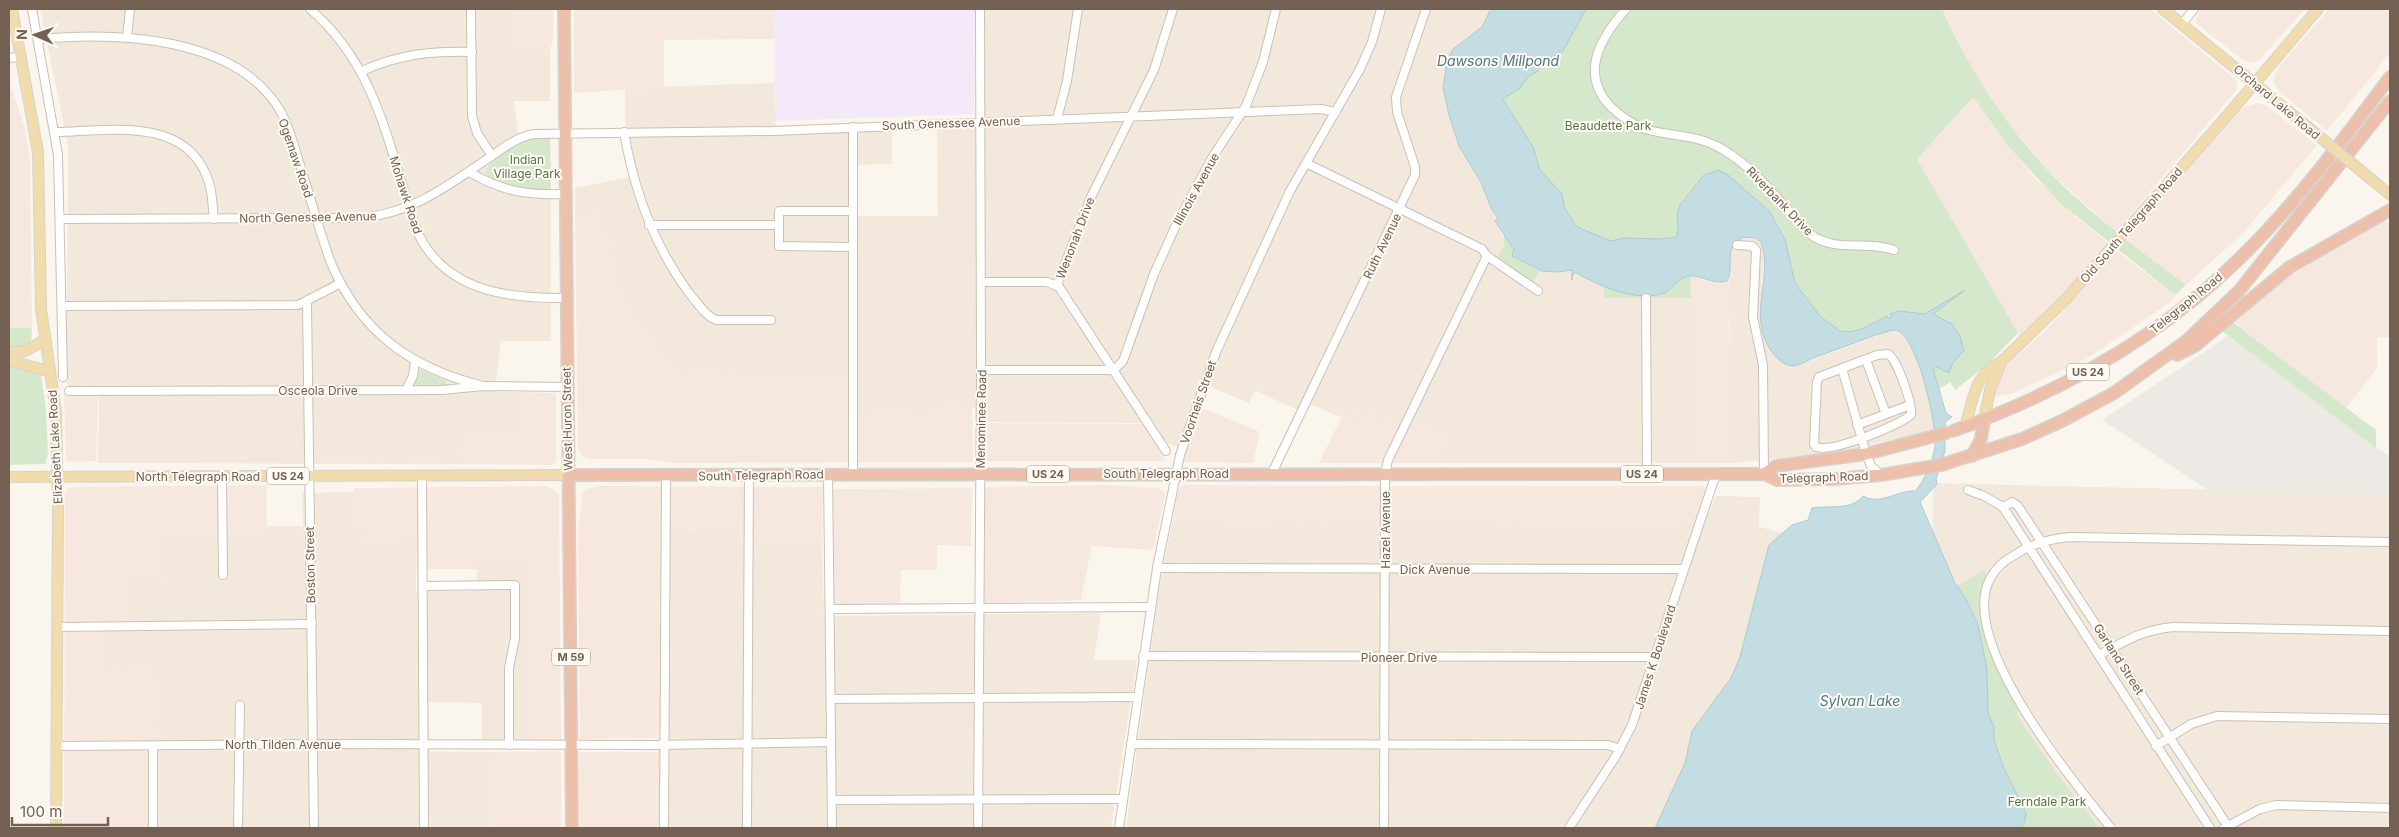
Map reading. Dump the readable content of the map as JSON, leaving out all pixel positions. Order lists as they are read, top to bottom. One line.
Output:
{"streets":{"highway":["Telegraph Road","US 24","West Huron Street","South Telegraph Road","M 59"],"main road":["Orchard Lake Road","Old South Telegraph Road","Elizabeth Lake Road","North Telegraph Road"],"street":["South Genessee Avenue","Ogemaw Road","Illinois Avenue","Mohawk Road","Riverbank Drive","North Genessee Avenue","Wenonah Drive","Ruth Avenue","Osceola Drive","Voorheis Street","Menominee Road","Hazel Avenue","Boston Street","Dick Avenue","Pioneer Drive","James K Boulevard","Garland Street","North Tilden Avenue"]},"crossings":[["Orchard Lake Road","Old South Telegraph Road"],["South Genessee Avenue","Illinois Avenue"],["South Genessee Avenue","North Genessee Avenue"],["South Genessee Avenue","Wenonah Drive"],["South Genessee Avenue","Voorheis Street"],["South Genessee Avenue","West Huron Street"],["South Genessee Avenue","Menominee Road"],["Ogemaw Road","North Genessee Avenue"],["Ogemaw Road","Osceola Drive"],["Ogemaw Road","Elizabeth Lake Road"],["Illinois Avenue","Wenonah Drive"],["Mohawk Road","North Genessee Avenue"],["Mohawk Road","West Huron Street"],["North Genessee Avenue","West Huron Street"],["North Genessee Avenue","Elizabeth Lake Road"],["Old South Telegraph Road","Telegraph Road"],["Ruth Avenue","South Telegraph Road"],["Telegraph Road","South Telegraph Road"],["Osceola Drive","West Huron Street"],["Osceola Drive","Boston Street"],["Voorheis Street","South Telegraph Road"],["Voorheis Street","Dick Avenue"],["Voorheis Street","Pioneer Drive"],["West Huron Street","South Telegraph Road"],["West Huron Street","North Telegraph Road"],["West Huron Street","North Tilden Avenue"],["Menominee Road","South Telegraph Road"],["Elizabeth Lake Road","North Telegraph Road"],["Elizabeth Lake Road","North Tilden Avenue"],["South Telegraph Road","North Telegraph Road"],["South Telegraph Road","Hazel Avenue"],["South Telegraph Road","James K Boulevard"],["North Telegraph Road","Boston Street"],["Hazel Avenue","Dick Avenue"],["Hazel Avenue","Pioneer Drive"],["Boston Street","North Tilden Avenue"],["Dick Avenue","James K Boulevard"],["Pioneer Drive","James K Boulevard"]],"water":["Dawsons Millpond","Sylvan Lake"],"parks":["Beaudette Park","Indian Village Park","Ferndale Park"],"scale_bar":"100 m","north":"left"}
